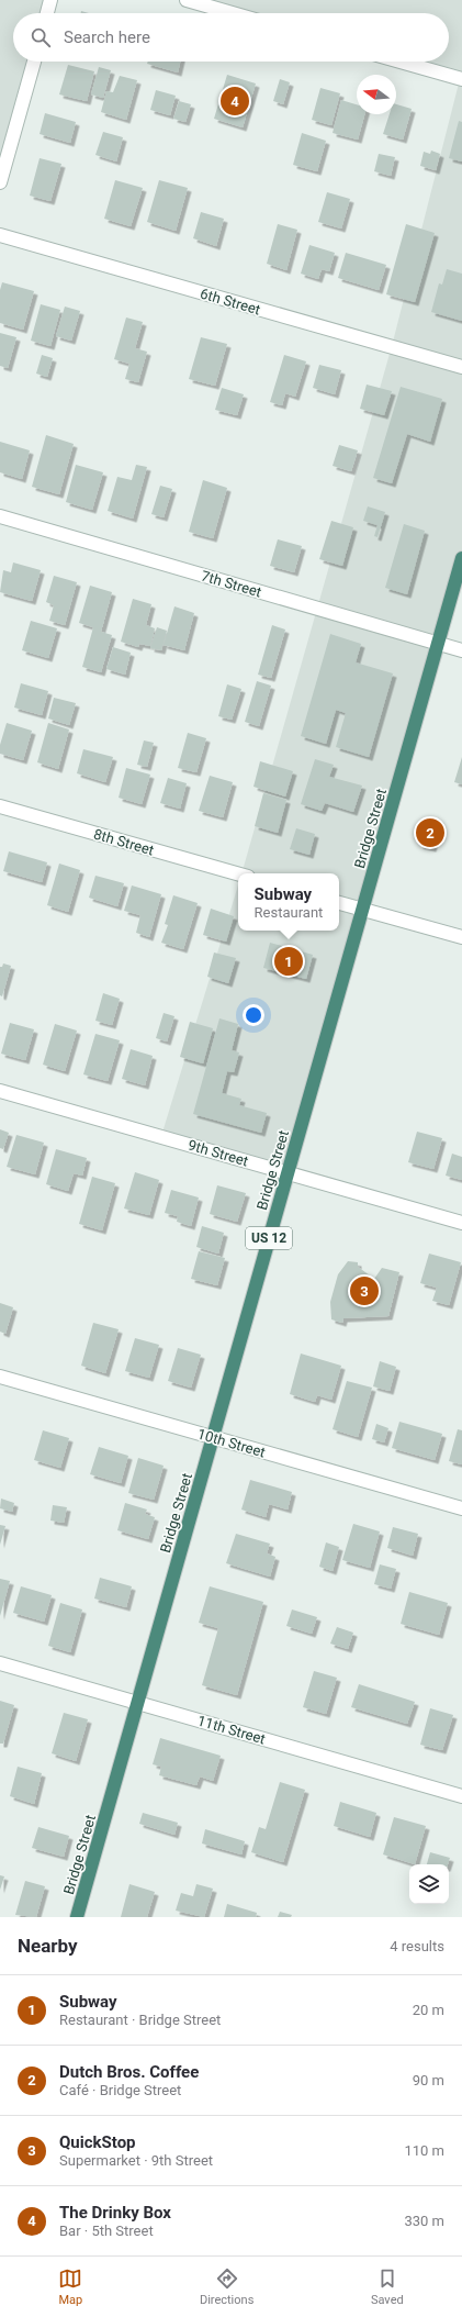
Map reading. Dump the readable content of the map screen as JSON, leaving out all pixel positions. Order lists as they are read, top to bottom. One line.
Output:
{"streets":{"highway":["Bridge Street","US 12"],"street":["6th Street","7th Street","8th Street","9th Street","10th Street","11th Street"]},"crossings":[["7th Street","Bridge Street"],["Bridge Street","9th Street"],["Bridge Street","10th Street"],["Bridge Street","11th Street"]],"north":"left","page":{"search":"Search here","pins":["4","2","1","3"],"popup":["Subway","Restaurant"],"heading":["Nearby","4 results"],"list":[{"mark":"1","name":"Subway","note":"Restaurant · Bridge Street","value":"20 m"},{"mark":"2","name":"Dutch Bros. Coffee","note":"Café · Bridge Street","value":"90 m"},{"mark":"3","name":"QuickStop","note":"Supermarket · 9th Street","value":"110 m"},{"mark":"4","name":"The Drinky Box","note":"Bar · 5th Street","value":"330 m"}],"nav":["Map","Directions","Saved"]}}
